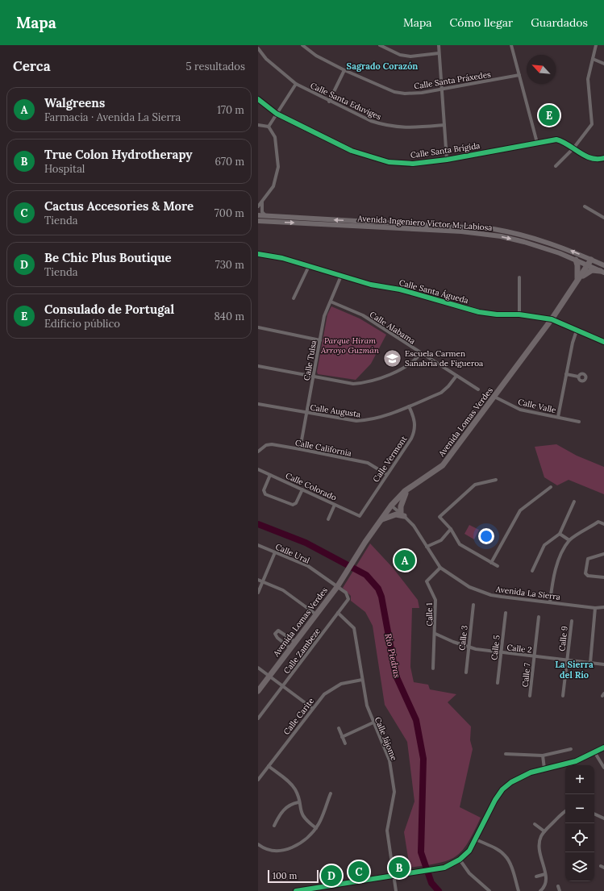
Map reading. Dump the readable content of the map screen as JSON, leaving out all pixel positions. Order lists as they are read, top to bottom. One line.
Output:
{"streets":{"main road":["Avenida Ingeniero Víctor M. Labiosa","Calle Santa Águeda","Avenida Lomas Verdes"],"street":["Calle Santa Práxedes","Calle Santa Eduviges","Calle Santa Brígida","Calle Alabama","Calle Tulsa","Calle Valle","Calle Augusta","Calle California","Calle Vermont","Calle Colorado","Calle Ural","Avenida La Sierra","Calle 1","Calle 3","Calle 9","Calle 5","Calle 2","Calle Zambeze","Calle 7","Calle Carite","Calle Jájome"]},"crossings":[["Avenida Ingeniero Víctor M. Labiosa","Avenida Lomas Verdes"],["Calle Santa Águeda","Calle Tulsa"],["Calle Santa Águeda","Avenida Lomas Verdes"],["Calle Alabama","Calle Tulsa"],["Calle Alabama","Calle Augusta"],["Calle Tulsa","Calle Augusta"],["Calle Tulsa","Calle California"],["Calle Valle","Avenida Lomas Verdes"],["Calle Augusta","Calle Vermont"],["Avenida Lomas Verdes","Calle Ural"],["Avenida Lomas Verdes","Avenida La Sierra"],["Calle California","Calle Vermont"],["Calle Vermont","Calle Colorado"],["Calle Ural","Calle Zambeze"],["Avenida La Sierra","Calle 1"],["Calle 1","Calle 2"],["Calle 3","Calle 2"],["Calle 9","Calle 2"],["Calle 5","Calle 2"],["Calle 2","Calle 7"],["Calle Zambeze","Calle Jájome"],["Calle Carite","Calle Jájome"]],"districts":["Sagrado Corazón","La Sierra del Río"],"water":["Río Piedras"],"parks":["Parque Hiram Arroyo Guzmán"],"places":{"school or university":["Escuela Carmen Sanabria de Figueroa"]},"scale_bar":"100 m","north":"top left","page":{"header":"Mapa","nav":["Mapa","Cómo llegar","Guardados"],"heading":["Cerca","5 resultados"],"list":[{"mark":"A","name":"Walgreens","note":"Farmacia · Avenida La Sierra","value":"170 m"},{"mark":"B","name":"True Colon Hydrotherapy","note":"Hospital","value":"670 m"},{"mark":"C","name":"Cactus Accesories & More","note":"Tienda","value":"700 m"},{"mark":"D","name":"Be Chic Plus Boutique","note":"Tienda","value":"730 m"},{"mark":"E","name":"Consulado de Portugal","note":"Edificio público","value":"840 m"}],"pins":["E","A","B","C","D"],"map_buttons":["+","−"],"scale":"100 m"}}
